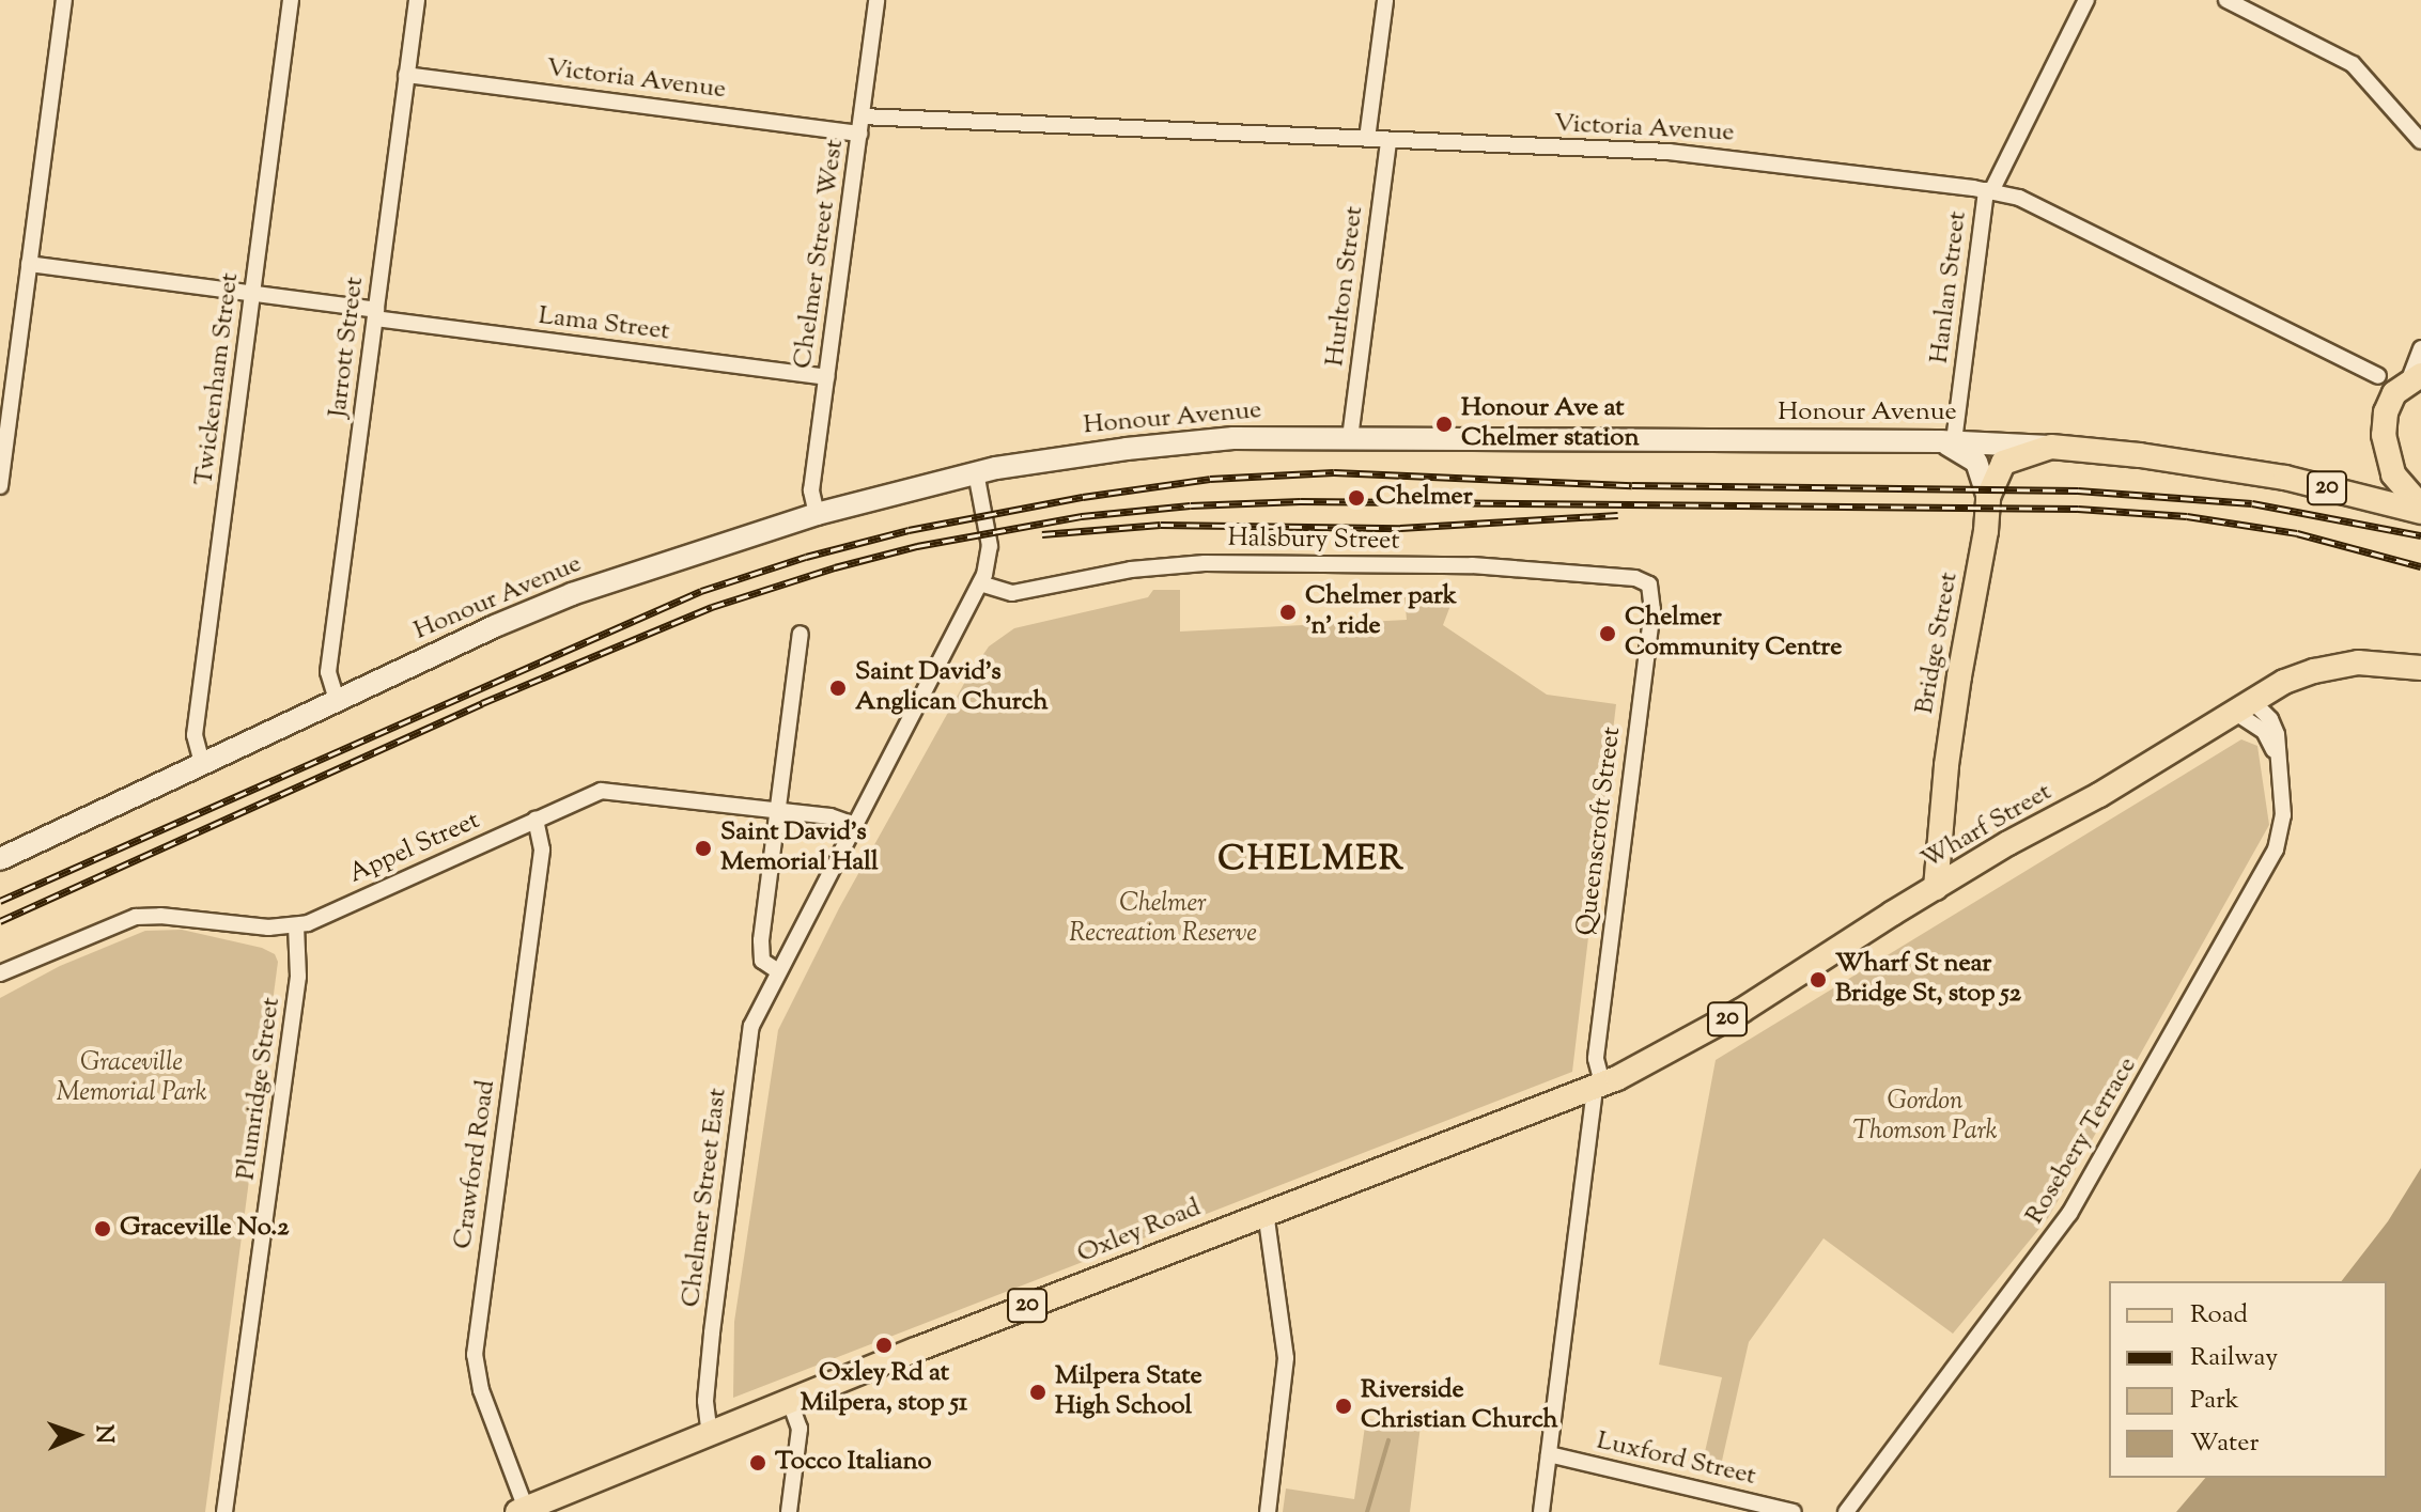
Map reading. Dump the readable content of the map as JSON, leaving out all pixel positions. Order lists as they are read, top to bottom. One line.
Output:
{"streets":{"main road":["Honour Avenue","20","Bridge Street","Wharf Street","Oxley Road"],"street":["Victoria Avenue","Chelmer Street West","Hurlton Street","Hanlan Street","Lama Street","Jarrott Street","Twickenham Street","Halsbury Street","Queenscroft Street","Appel Street","Plumridge Street","Rosebery Terrace","Crawford Road","Chelmer Street East","Luxford Street"]},"crossings":[["Victoria Avenue","Chelmer Street West"],["Victoria Avenue","Hurlton Street"],["Victoria Avenue","Hanlan Street"],["Victoria Avenue","Jarrott Street"],["Chelmer Street West","Lama Street"],["Chelmer Street West","Honour Avenue"],["Hurlton Street","Honour Avenue"],["Hanlan Street","Honour Avenue"],["Lama Street","Jarrott Street"],["Lama Street","Twickenham Street"],["Jarrott Street","Honour Avenue"],["Twickenham Street","Honour Avenue"],["Honour Avenue","20"],["Honour Avenue","Bridge Street"],["Honour Avenue","Chelmer Street East"],["Halsbury Street","Queenscroft Street"],["Halsbury Street","Chelmer Street East"],["Bridge Street","Wharf Street"],["Wharf Street","Queenscroft Street"],["Wharf Street","Rosebery Terrace"],["Wharf Street","Oxley Road"],["Queenscroft Street","Oxley Road"],["Queenscroft Street","Luxford Street"],["Appel Street","Plumridge Street"],["Appel Street","Crawford Road"],["Appel Street","Chelmer Street East"],["Crawford Road","Oxley Road"],["Chelmer Street East","Oxley Road"]],"districts":["CHELMER"],"parks":["Chelmer Recreation Reserve","Graceville Memorial Park","Gordon Thomson Park"],"places":["Honour Ave at Chelmer station","Chelmer","Chelmer park 'n' ride","Chelmer Community Centre","Saint David's Anglican Church","Saint David's Memorial Hall","Wharf St near Bridge St, stop 52","Graceville No.2","Oxley Rd at Milpera, stop 51","Milpera State High School","Riverside Christian Church","Tocco Italiano"],"legend":["Road","Railway","Park","Water"],"north":"right"}
